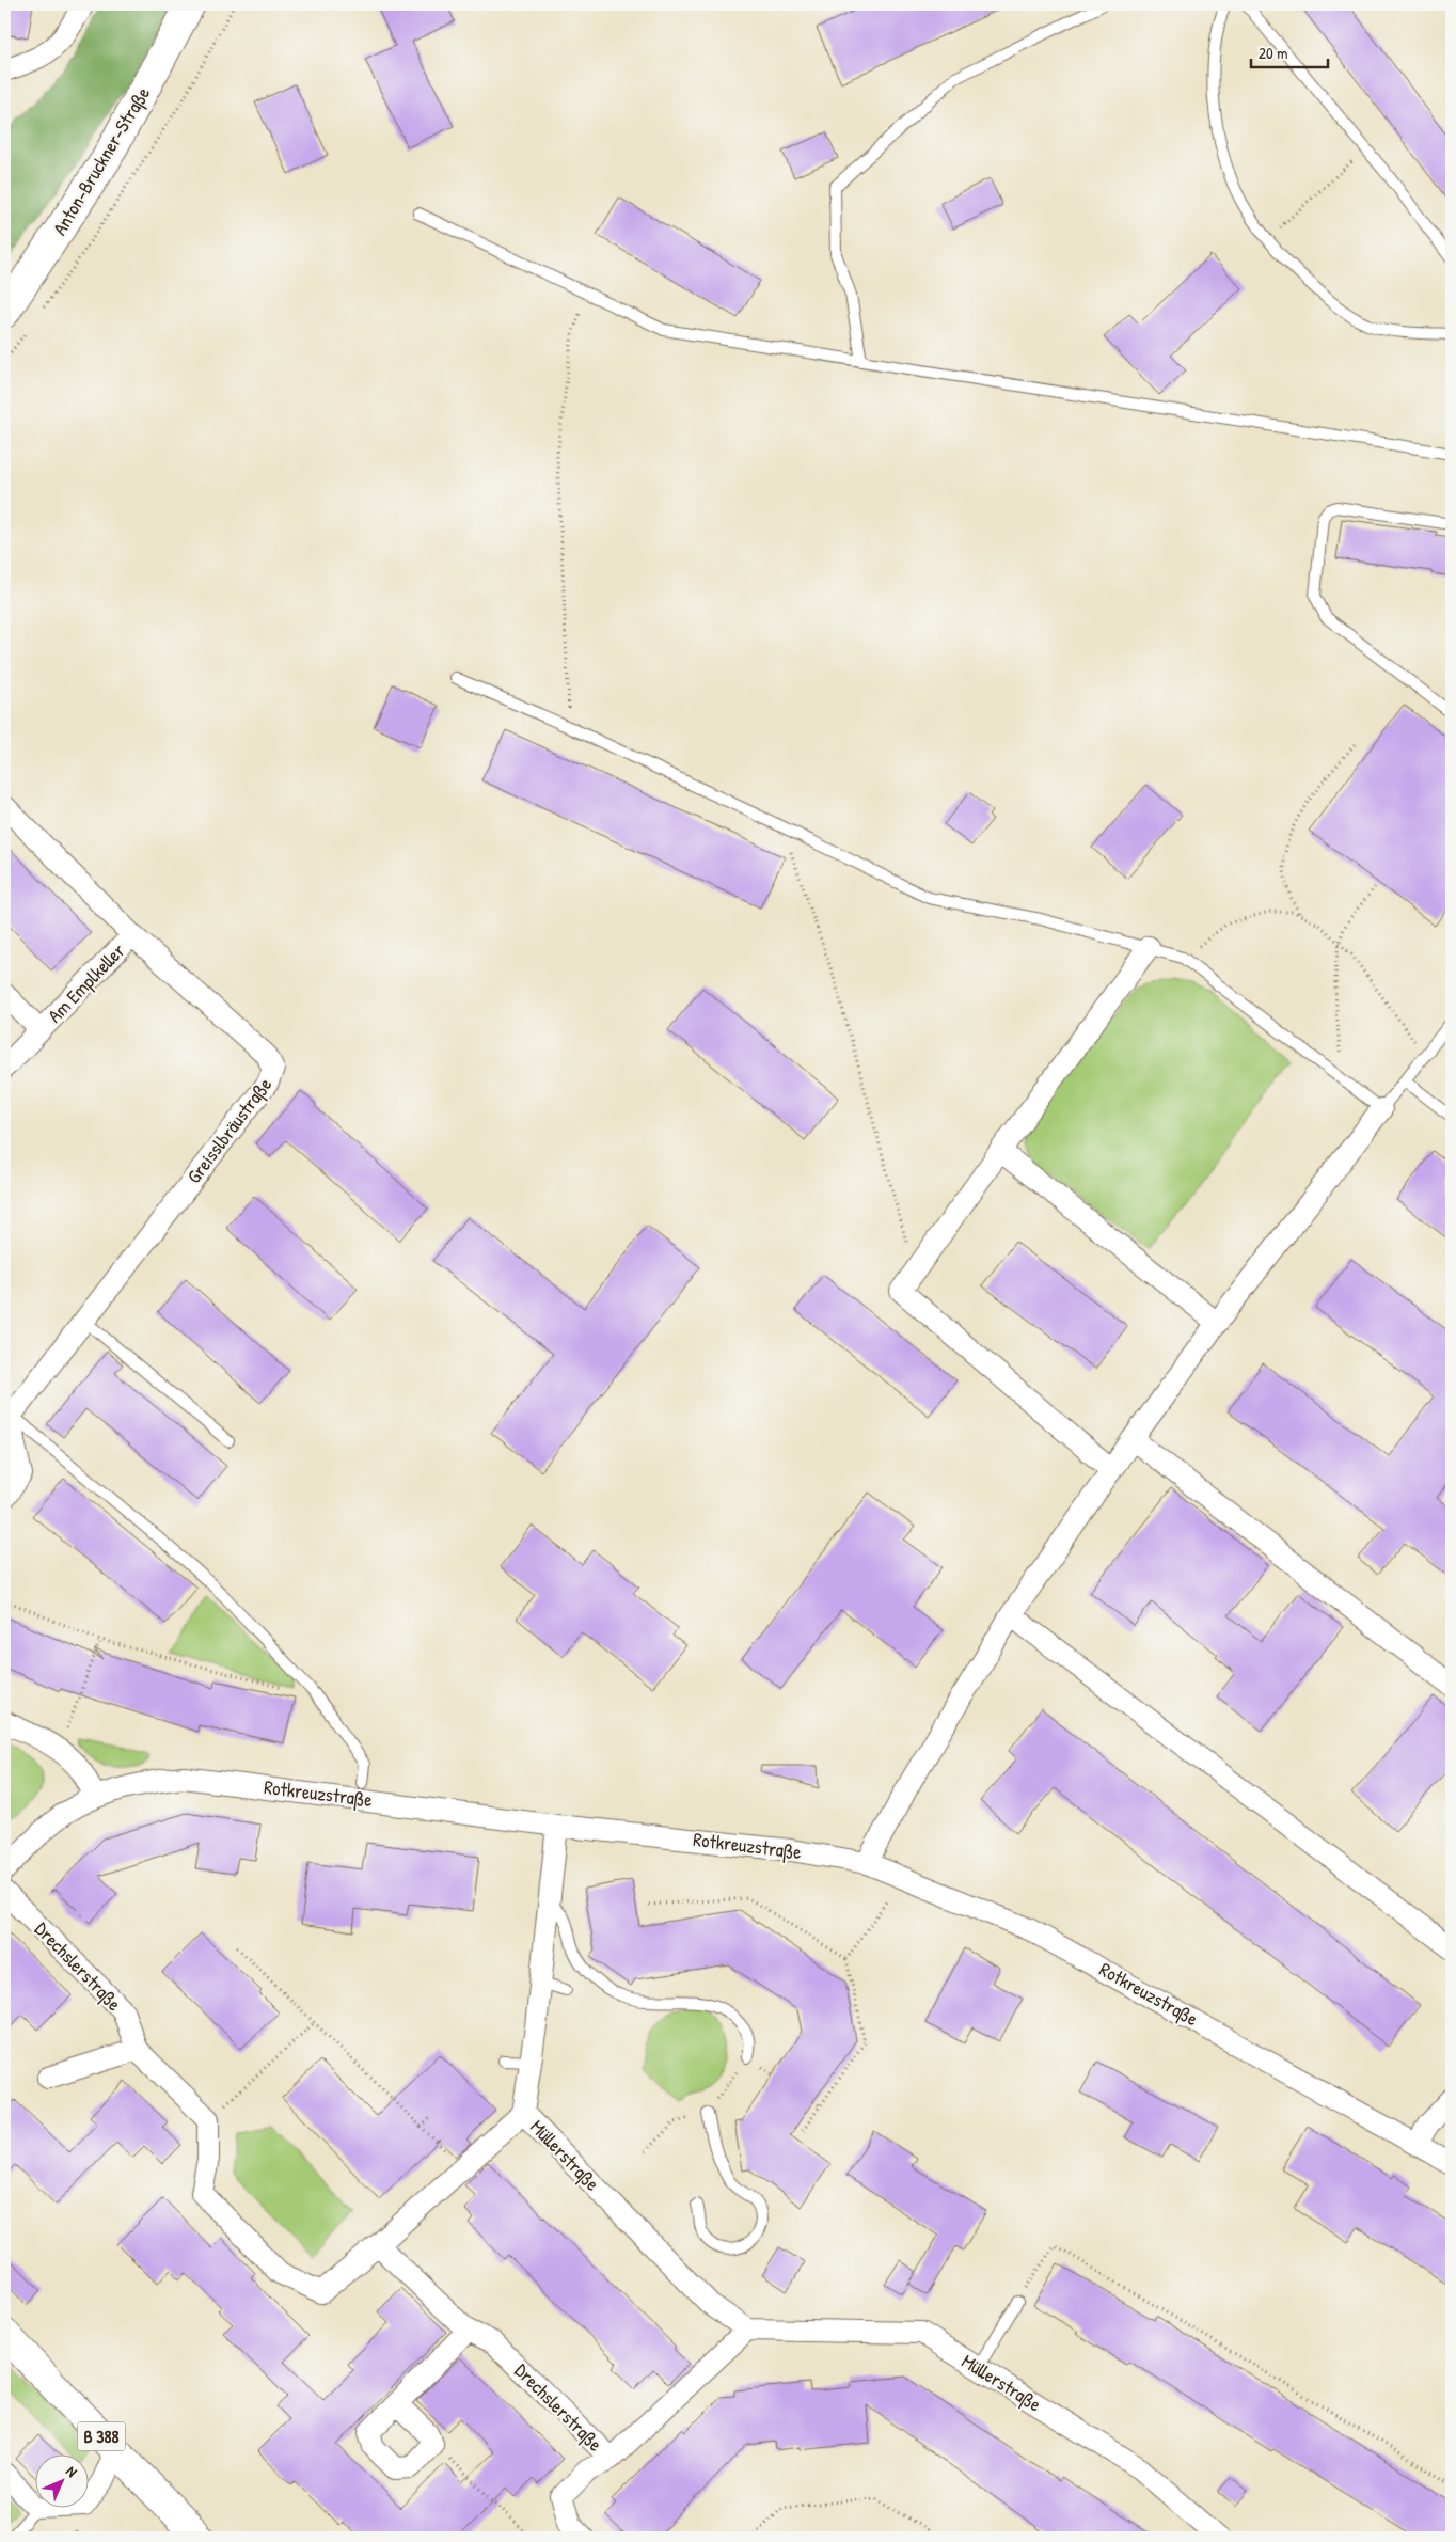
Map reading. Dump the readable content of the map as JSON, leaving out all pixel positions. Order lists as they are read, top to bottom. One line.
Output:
{"streets":{"main road":["Anton-Bruckner-Straße","B 388"],"street":["Am Emplkeller","Greisslbräustraße","Rotkreuzstraße","Drechslerstraße","Müllerstraße"]},"crossings":[["Am Emplkeller","Greisslbräustraße"],["Rotkreuzstraße","Müllerstraße"]],"scale_bar":"20 m","north":"top right"}
